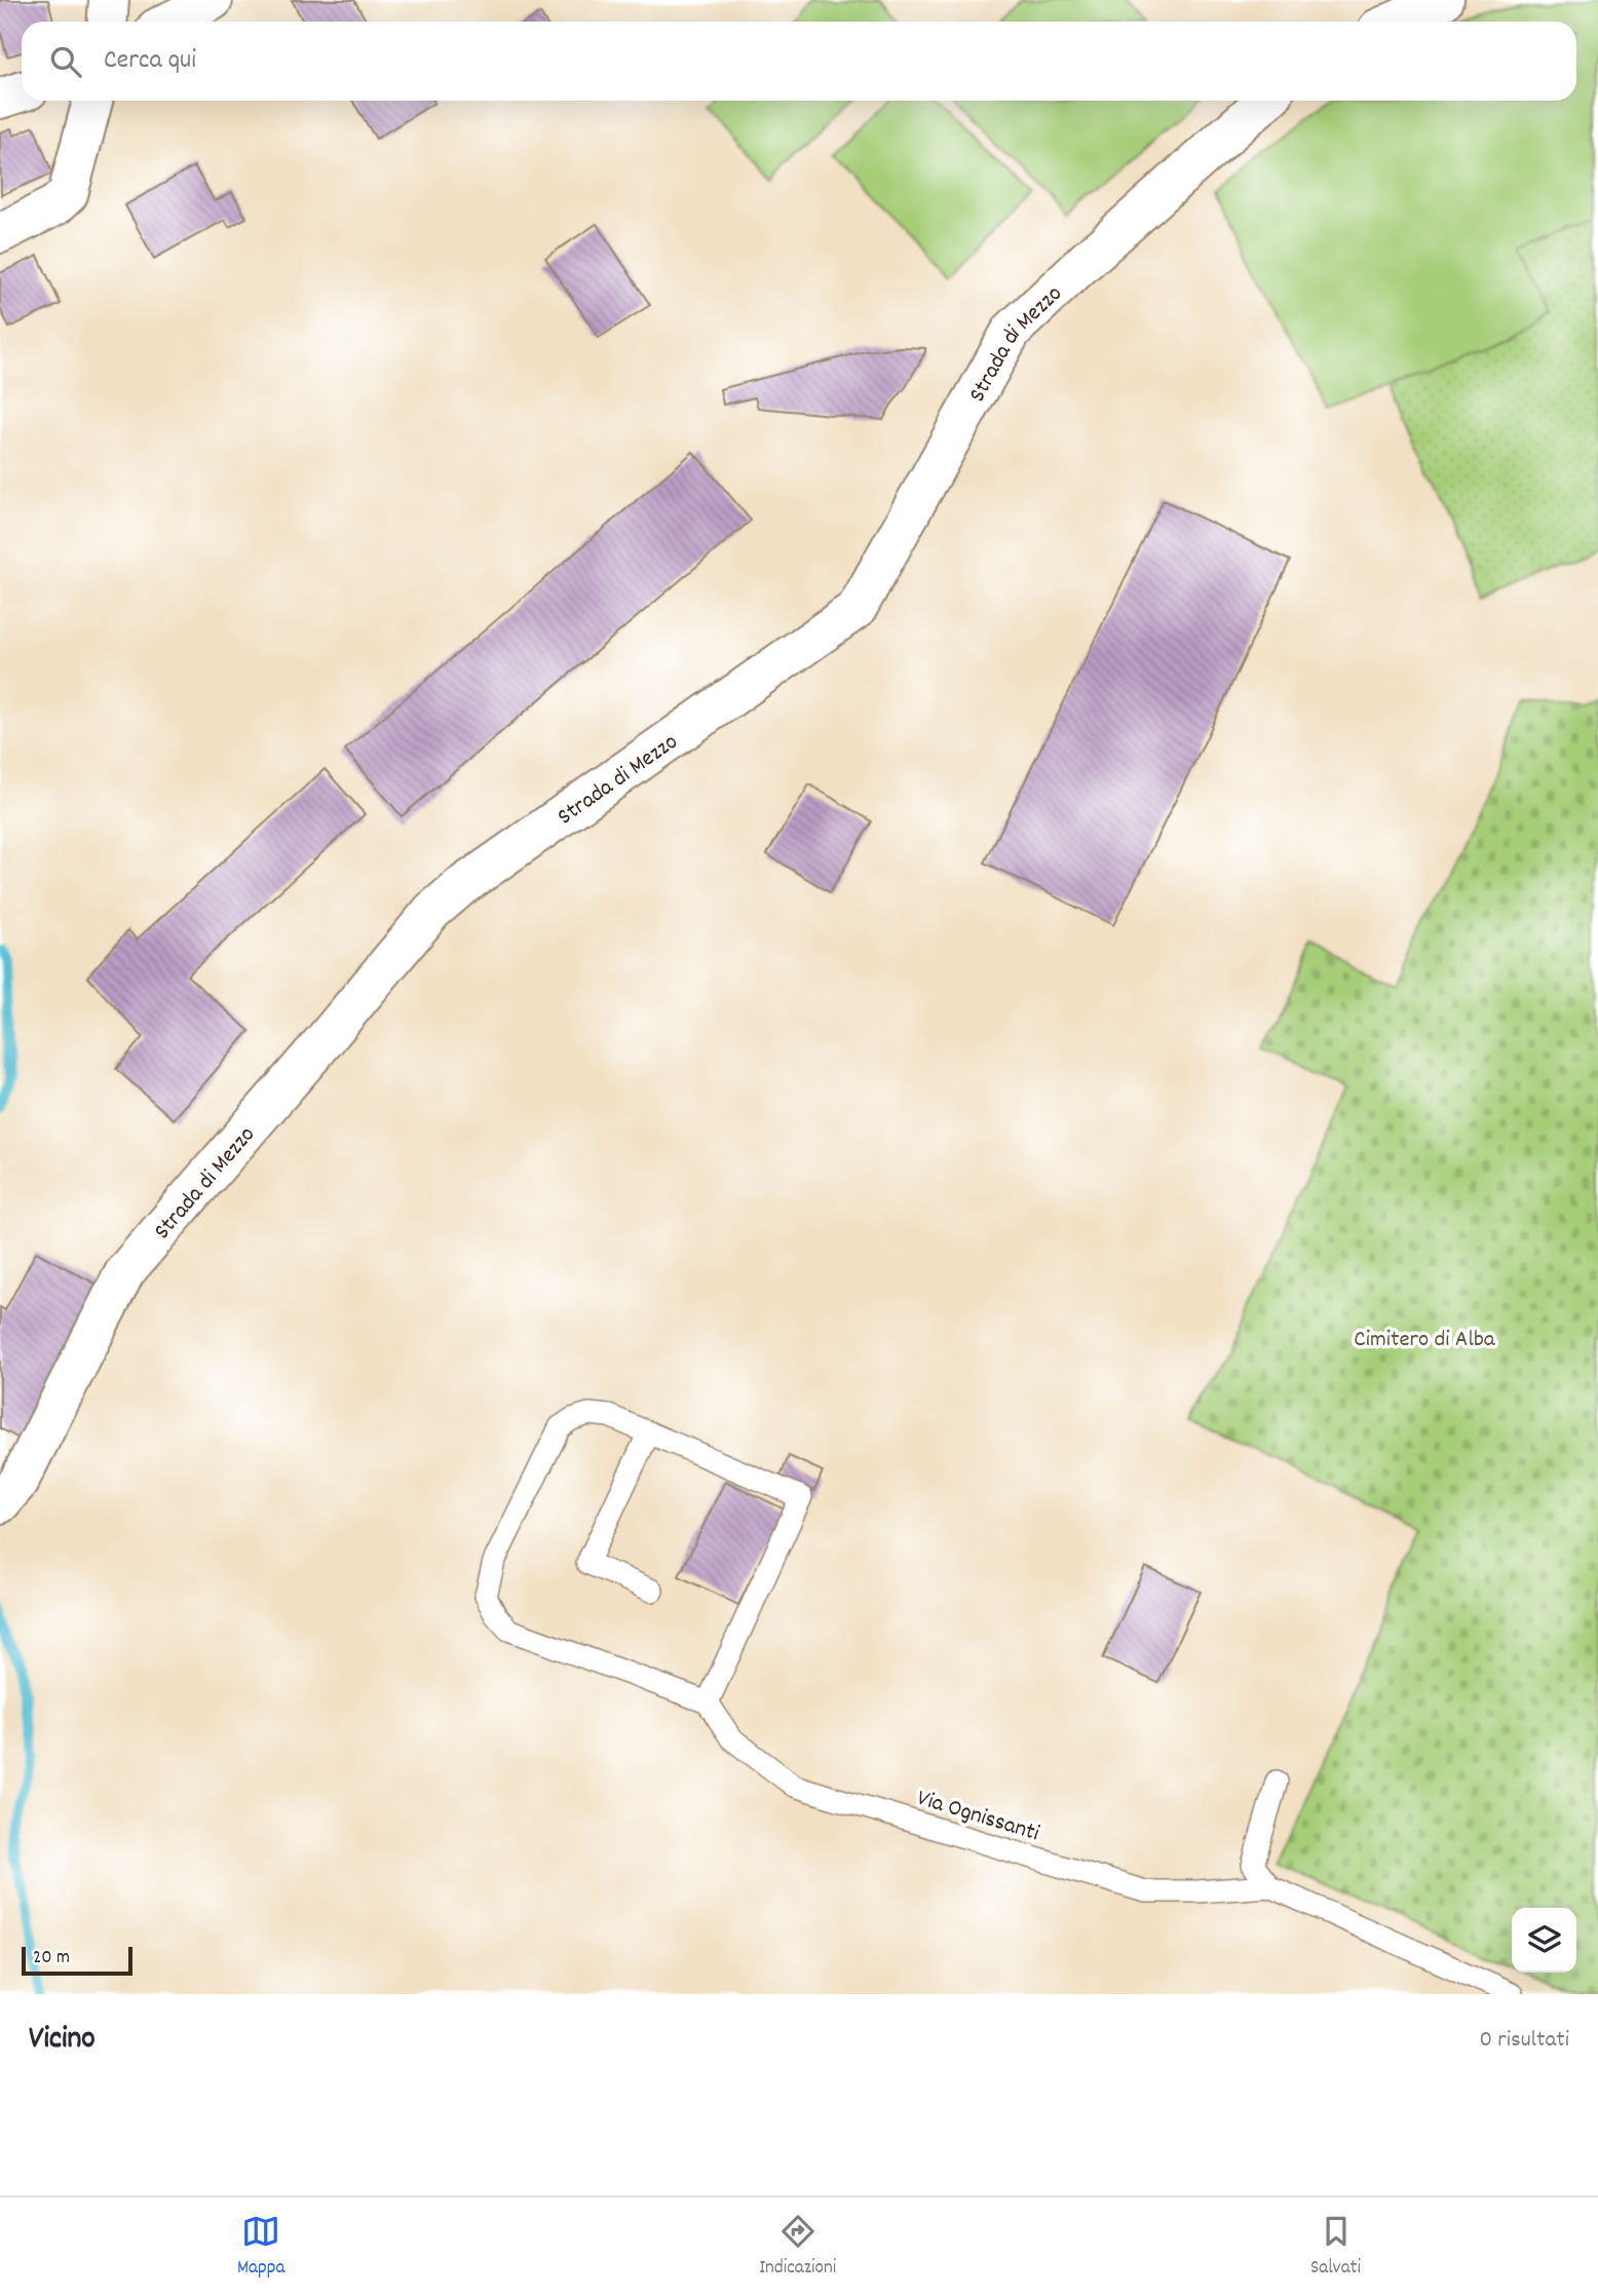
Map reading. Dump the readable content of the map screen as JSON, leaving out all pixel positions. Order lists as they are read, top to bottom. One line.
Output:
{"streets":{"street":["Strada di Mezzo"],"lane":["Via Ognissanti"]},"parks":["Cimitero di Alba"],"scale_bar":"20 m","page":{"search":"Cerca qui","scale":"20 m","heading":["Vicino","0 risultati"],"nav":["Mappa","Indicazioni","Salvati"]}}
